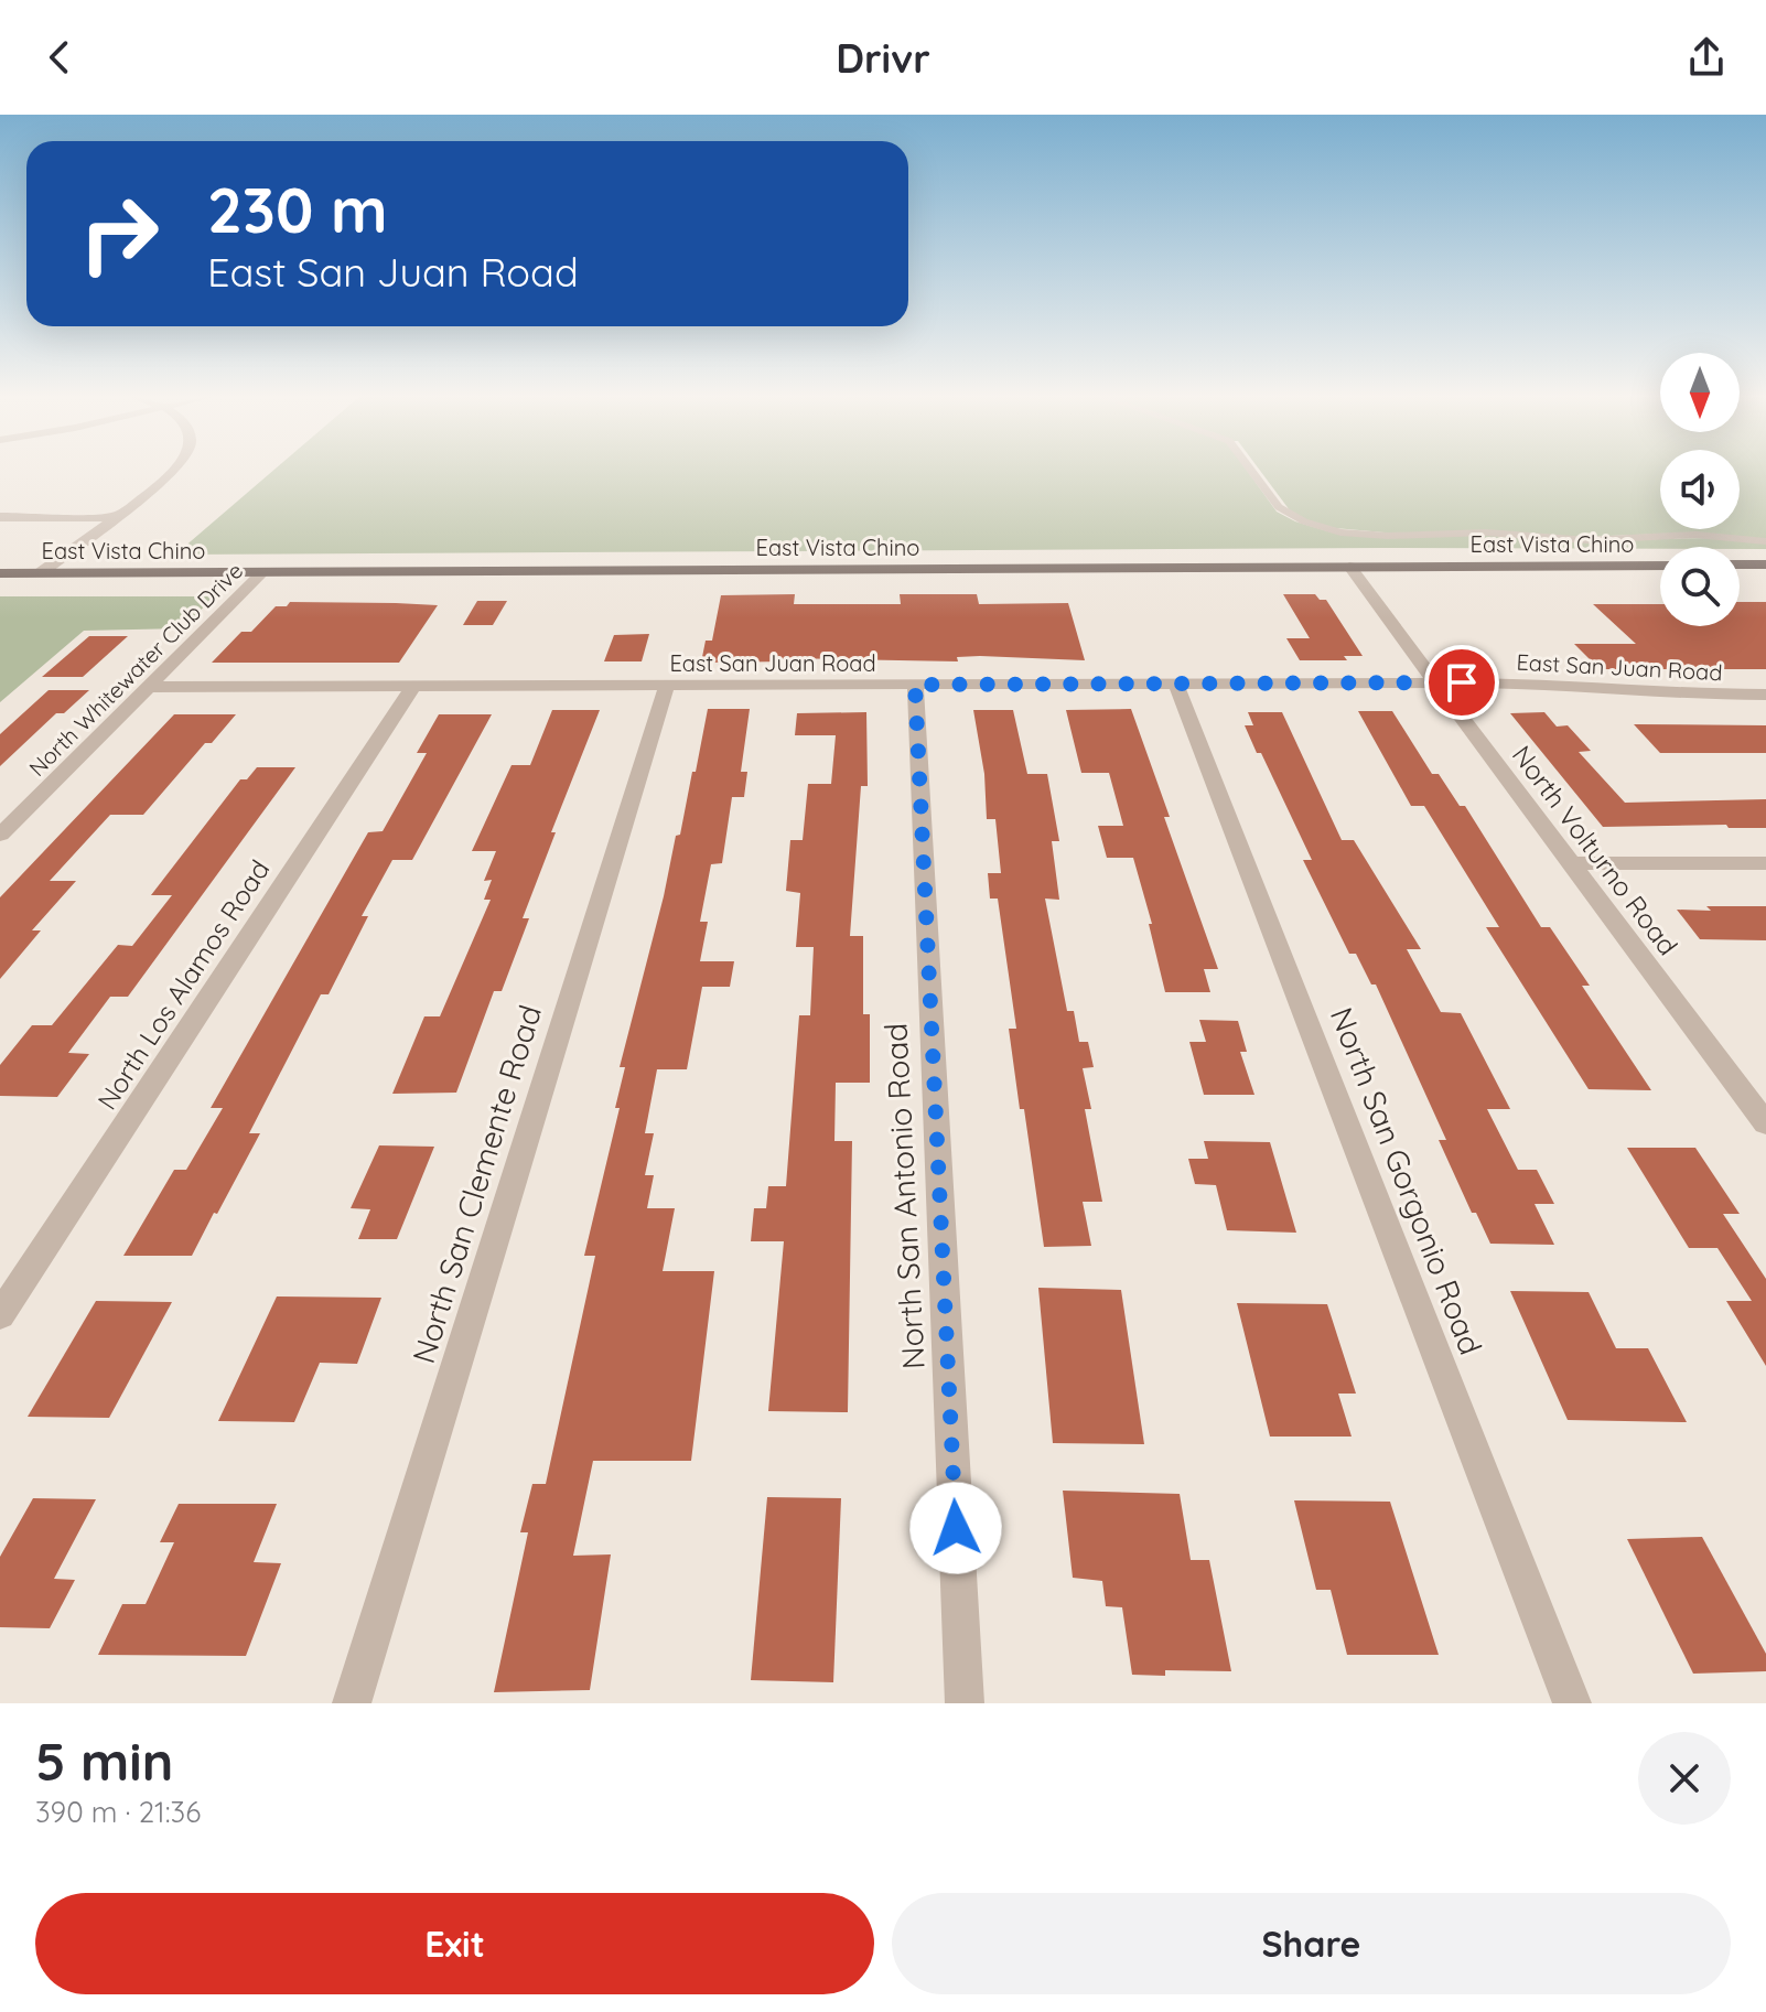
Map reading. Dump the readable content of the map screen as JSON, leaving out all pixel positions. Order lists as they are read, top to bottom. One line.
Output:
{"streets":{"main road":["East Vista Chino"],"street":["East San Juan Road","North Whitewater Club Drive","North Volturno Road","North Los Alamos Road","North San Gorgonio Road","North San Clemente Road","North San Antonio Road"]},"crossings":[["East Vista Chino","North Whitewater Club Drive"],["East Vista Chino","North Volturno Road"],["East San Juan Road","North Whitewater Club Drive"],["East San Juan Road","North Volturno Road"],["East San Juan Road","North Los Alamos Road"],["East San Juan Road","North San Gorgonio Road"],["East San Juan Road","North San Clemente Road"],["East San Juan Road","North San Antonio Road"]],"north":"bottom","page":{"header":"Drivr","turn":["230 m","East San Juan Road"],"heading":["5 min","390 m · 21:36"],"buttons":["Exit","Share"]}}
